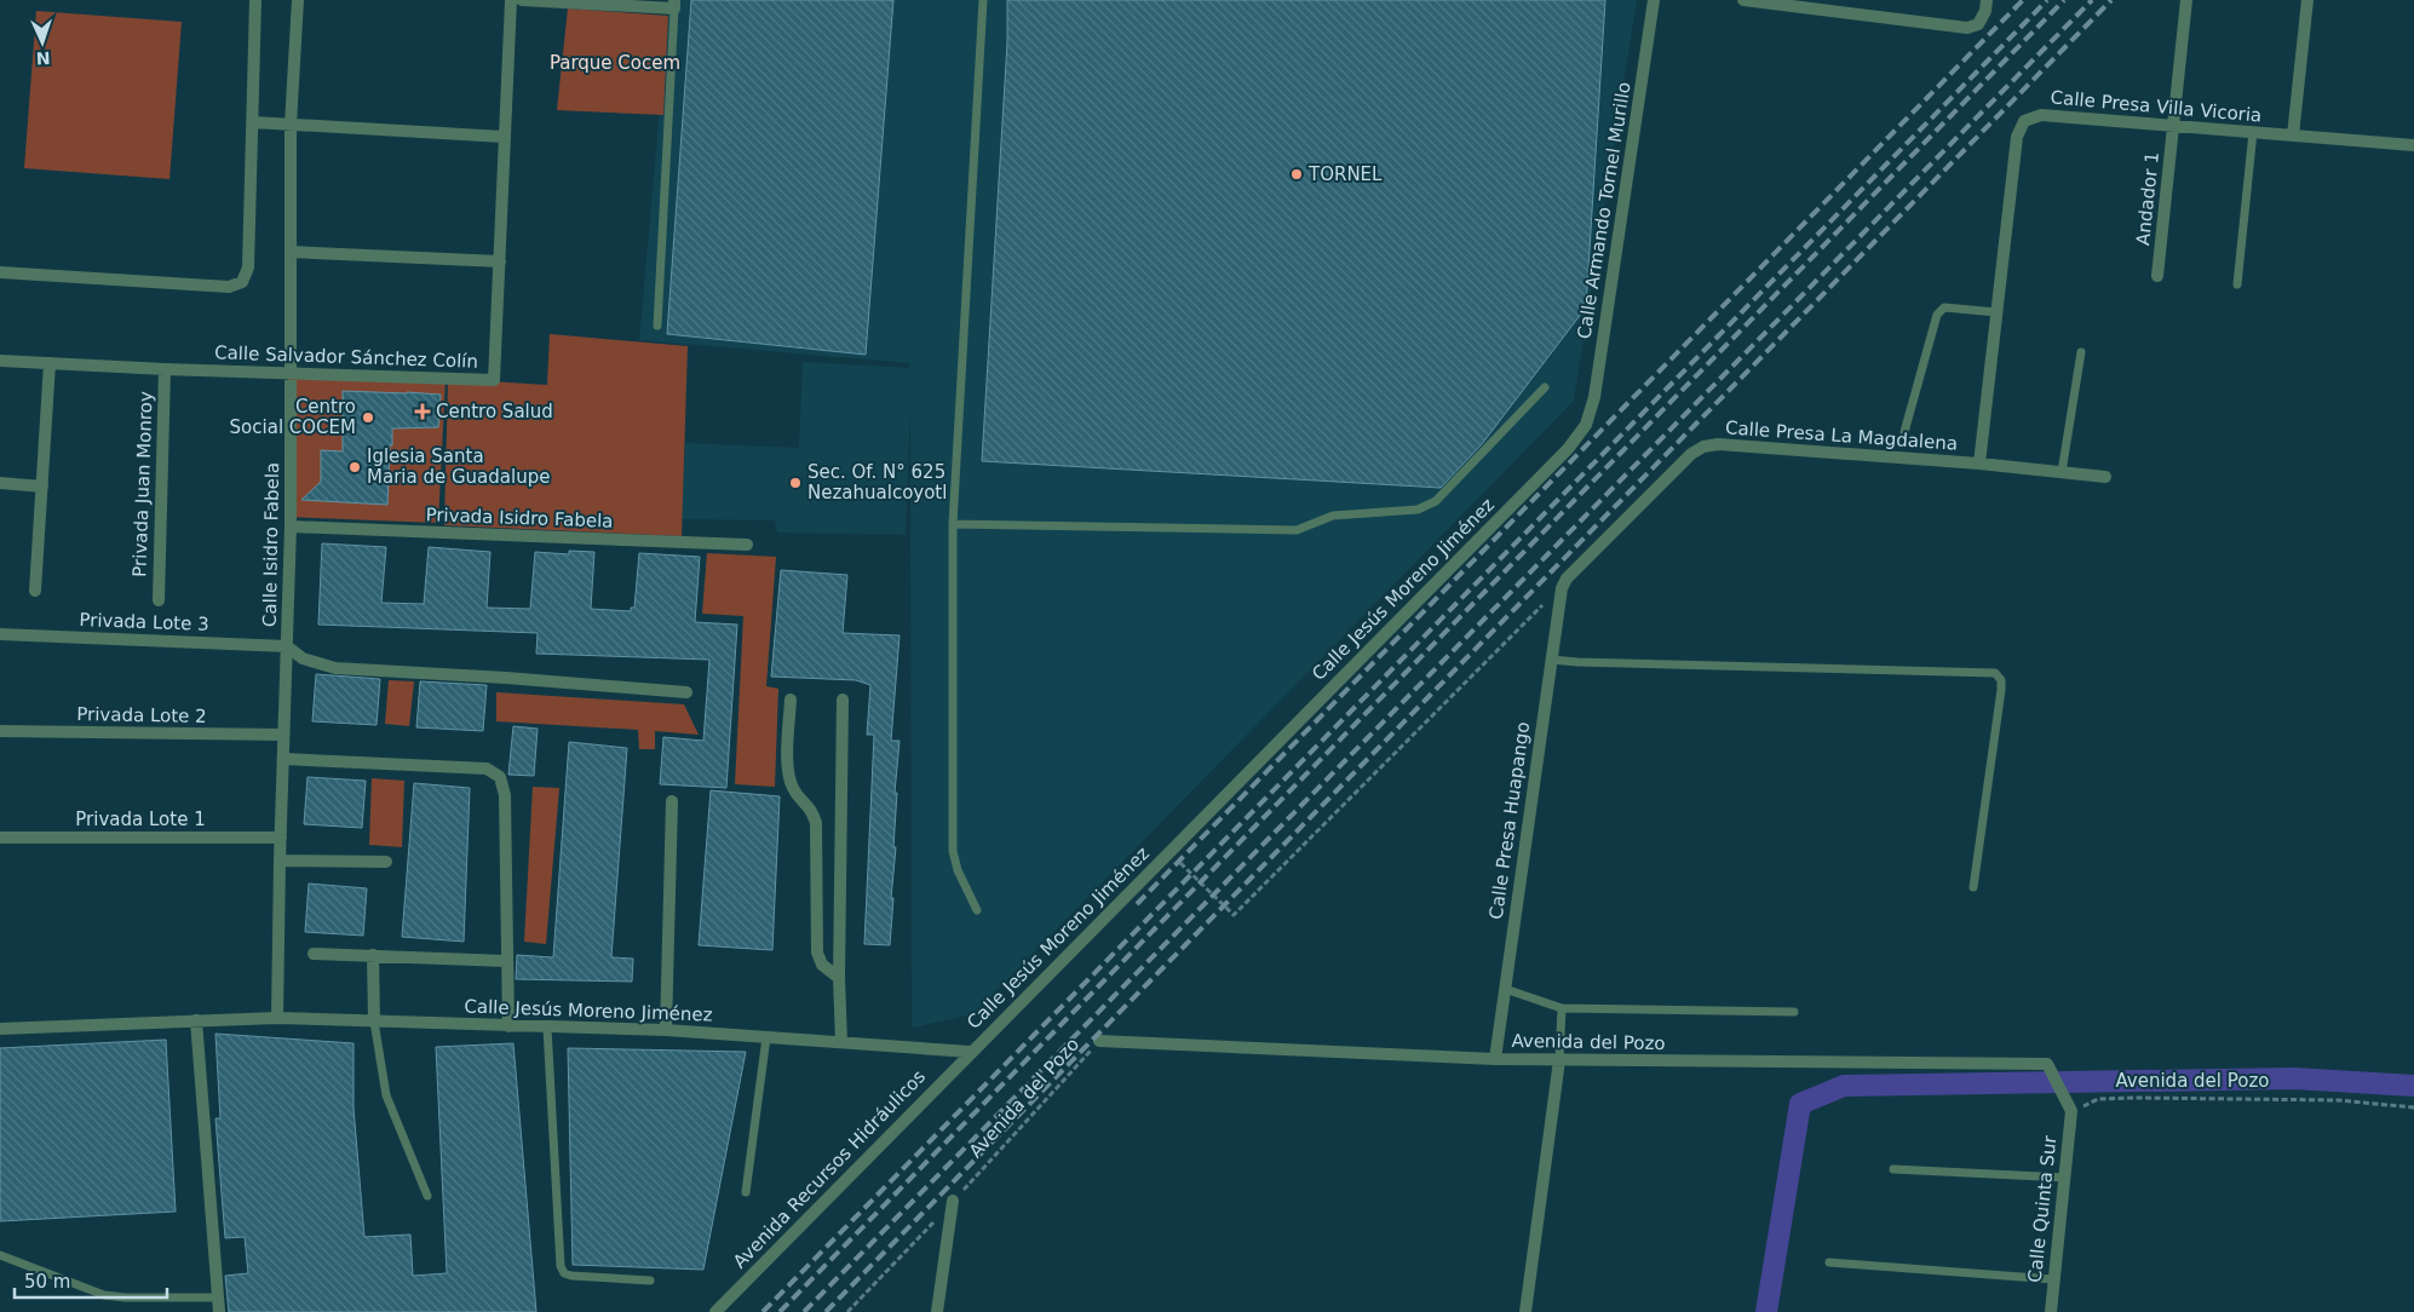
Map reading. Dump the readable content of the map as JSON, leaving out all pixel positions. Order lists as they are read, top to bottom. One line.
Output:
{"streets":{"street":["Calle Presa Villa Vicoria","Andador 1","Calle Armando Tornel Murillo","Calle Salvador Sánchez Colín","Calle Presa La Magdalena","Privada Juan Monroy","Privada Isidro Fabela","Calle Isidro Fabela","Calle Jesús Moreno Jiménez","Privada Lote 3","Privada Lote 2","Privada Lote 1","Calle Presa Huapango","Avenida del Pozo","Avenida Recursos Hidráulicos","Calle Quinta Sur"]},"crossings":[["Calle Presa Villa Vicoria","Andador 1"],["Calle Presa Villa Vicoria","Calle Presa La Magdalena"],["Calle Armando Tornel Murillo","Calle Jesús Moreno Jiménez"],["Calle Salvador Sánchez Colín","Privada Juan Monroy"],["Calle Salvador Sánchez Colín","Calle Isidro Fabela"],["Calle Presa La Magdalena","Calle Presa Huapango"],["Privada Isidro Fabela","Calle Isidro Fabela"],["Calle Isidro Fabela","Calle Jesús Moreno Jiménez"],["Calle Isidro Fabela","Privada Lote 3"],["Calle Isidro Fabela","Privada Lote 2"],["Calle Isidro Fabela","Privada Lote 1"],["Calle Jesús Moreno Jiménez","Avenida Recursos Hidráulicos"],["Calle Presa Huapango","Avenida del Pozo"],["Avenida del Pozo","Calle Quinta Sur"]],"parks":["Parque Cocem"],"places":{"other":["TORNEL","Centro Social COCEM","Iglesia Santa Maria de Guadalupe","Sec. Of. N° 625 Nezahualcoyotl"],"health":["Centro Salud"]},"scale_bar":"50 m","north":"bottom"}
